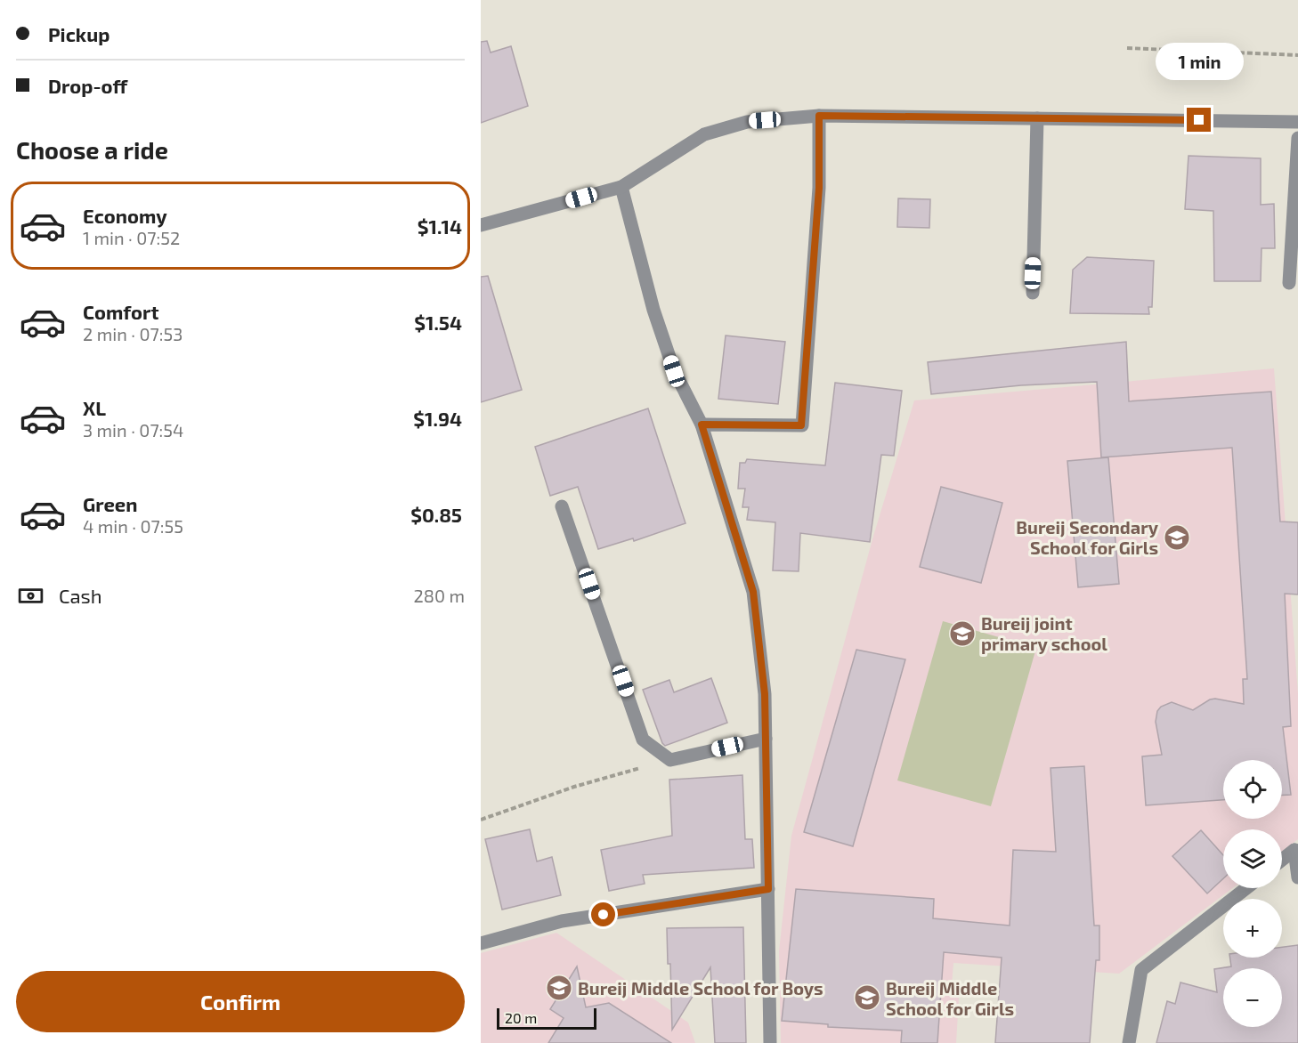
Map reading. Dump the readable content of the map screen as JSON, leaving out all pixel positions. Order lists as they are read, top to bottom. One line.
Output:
{"places":{"school or university":["Bureij Secondary School for Girls","Bureij joint primary school","Bureij Middle School for Boys","Bureij Middle School for Girls"]},"scale_bar":"20 m","page":{"banner":["Pickup","Drop-off"],"bubble":"1 min","heading":"Choose a ride","list":[{"name":"Economy","note":"1 min · 07:52","value":"$1.14"},{"name":"Comfort","note":"2 min · 07:53","value":"$1.54"},{"name":"XL","note":"3 min · 07:54","value":"$1.94"},{"name":"Green","note":"4 min · 07:55","value":"$0.85"}],"pay":["Cash","280 m"],"map_buttons":["+","−"],"buttons":"Confirm","scale":"20 m"}}
